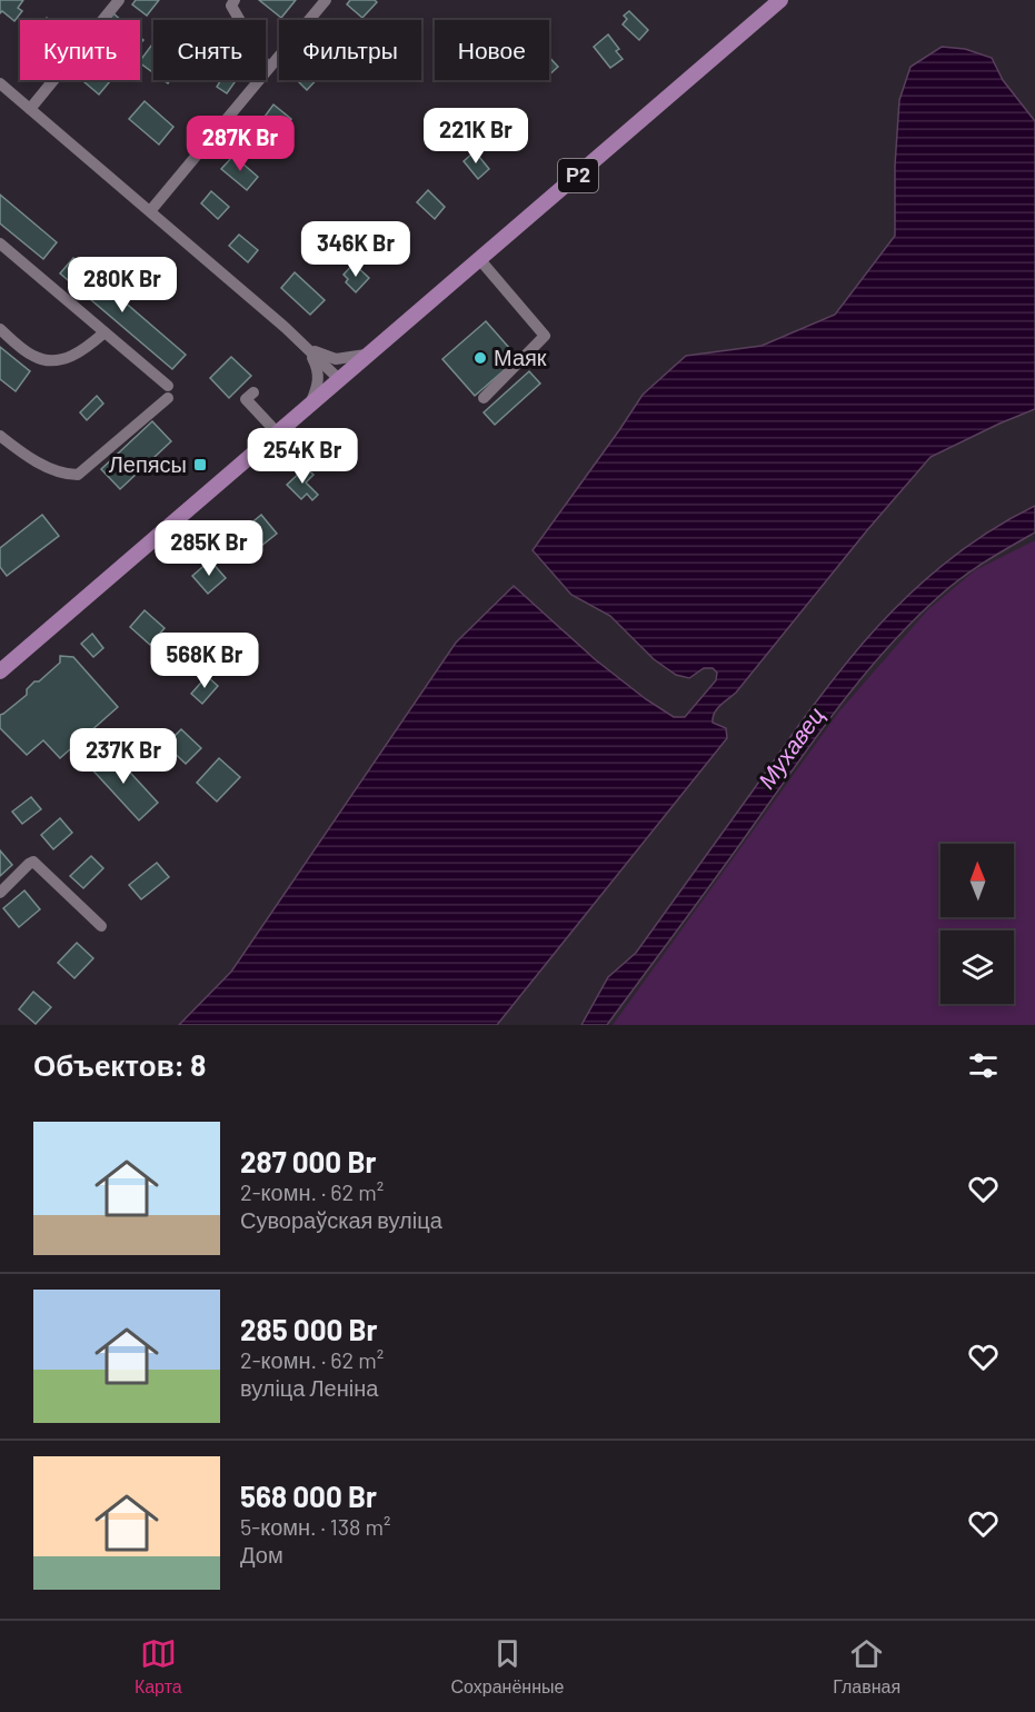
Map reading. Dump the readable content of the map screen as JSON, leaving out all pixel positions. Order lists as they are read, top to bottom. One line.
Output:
{"streets":{"main road":["Р2"]},"water":["Мухавец"],"places":{"other":["Маяк"],"transit":["Лепясы"]},"north":"top","page":{"chip":["Купить","Снять","Фильтры","Новое"],"price":["221K Br","287K Br","346K Br","280K Br","254K Br","285K Br","568K Br","237K Br"],"heading":"Объектов: 8","list":[{"name":"287 000 Br","note":"2-комн. · 62 m² · Сувораўская вуліца"},{"name":"285 000 Br","note":"2-комн. · 62 m² · вуліца Леніна"},{"name":"568 000 Br","note":"5-комн. · 138 m² · Дом"}],"tabs":["Карта","Сохранённые","Главная"]}}
